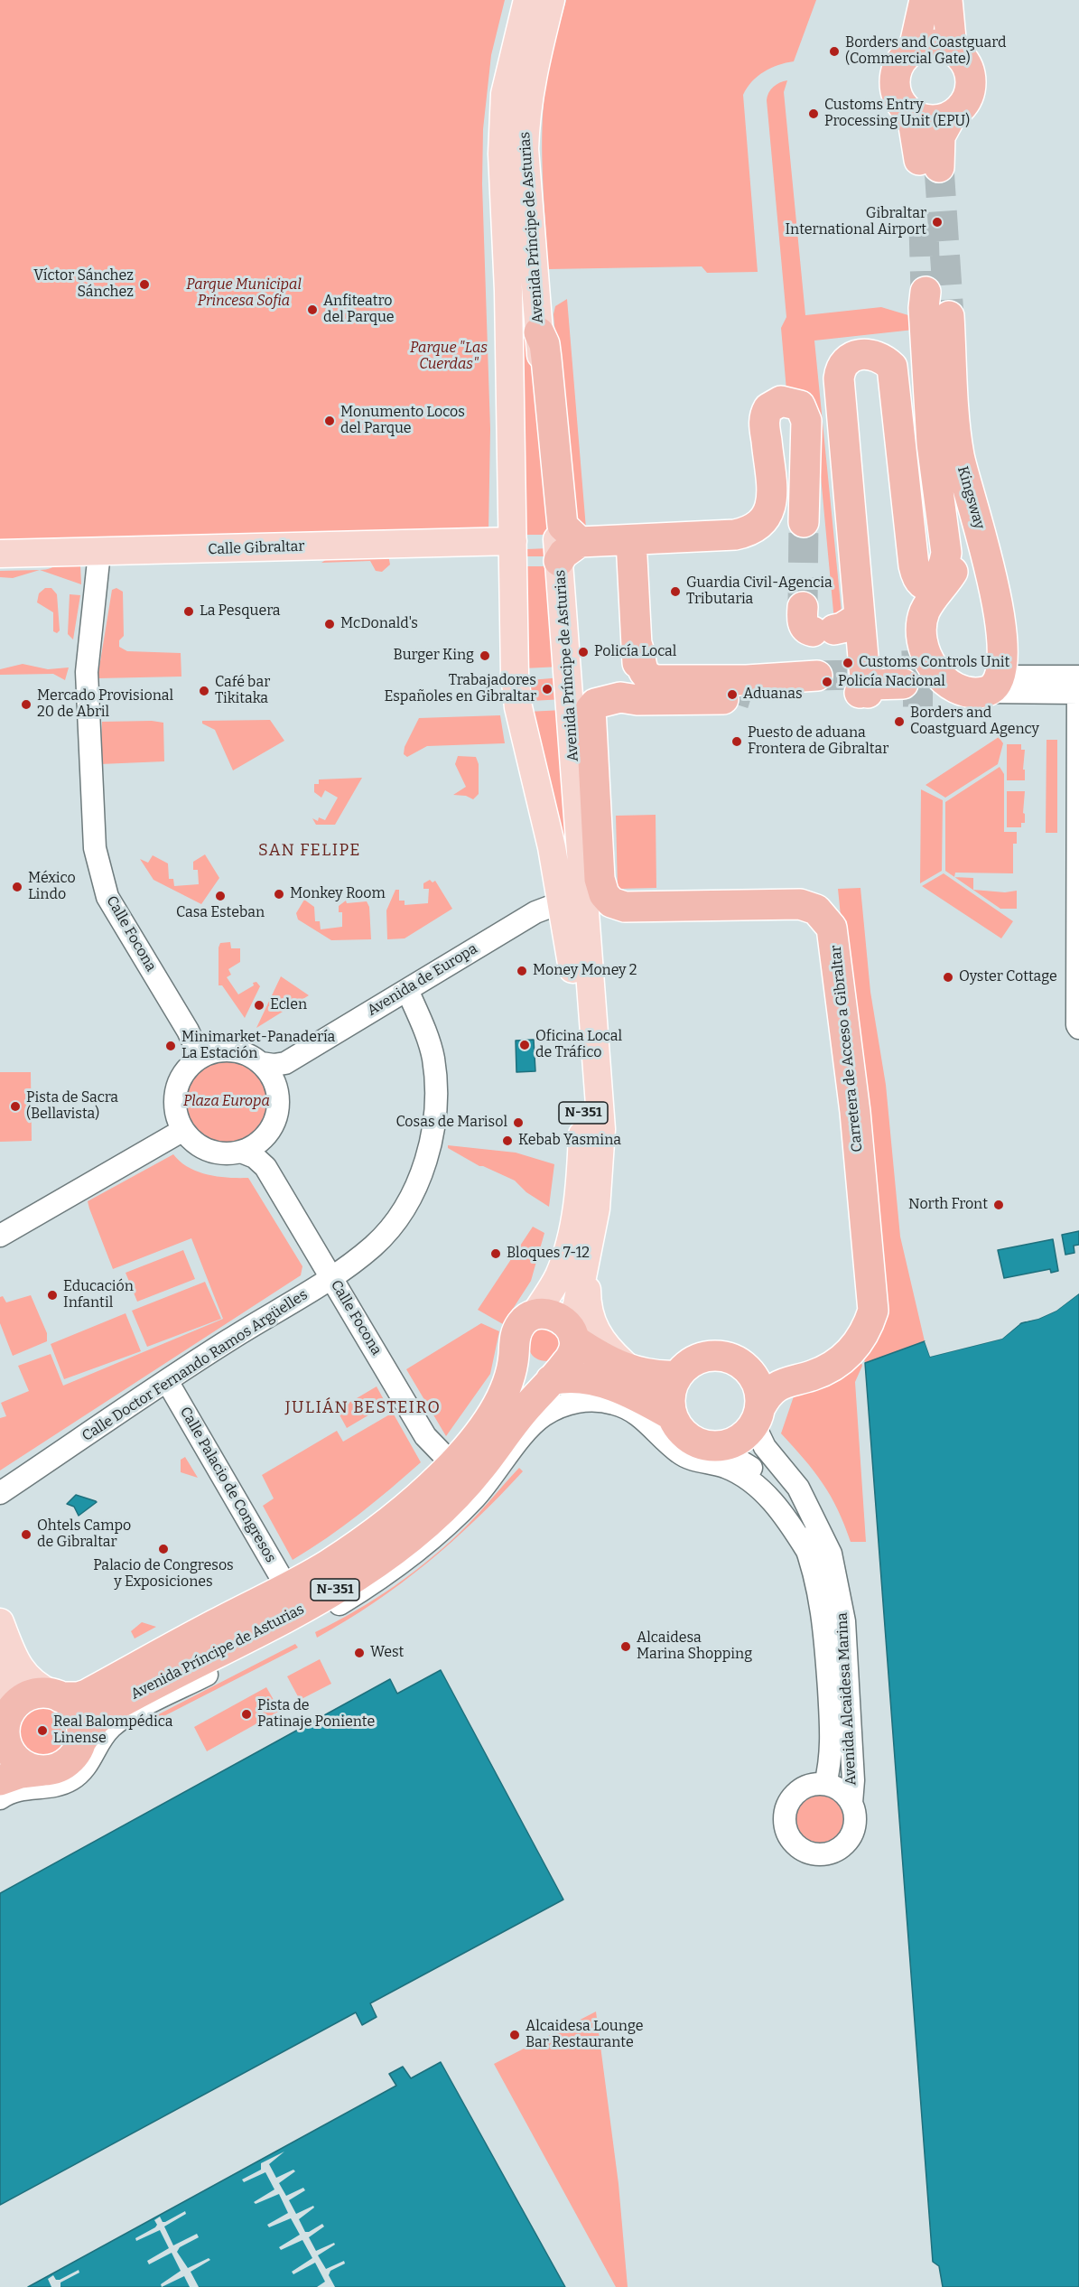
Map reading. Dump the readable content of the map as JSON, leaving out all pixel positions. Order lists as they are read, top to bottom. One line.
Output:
{"streets":{"highway":["Avenida Príncipe de Asturias","Kingsway","Carretera de Acceso a Gibraltar","N-351"],"main road":["Calle Gibraltar"],"street":["Calle Focona","Avenida de Europa","Calle Doctor Fernando Ramos Argüelles","Calle Palacio de Congresos","Avenida Alcaidesa Marina"]},"crossings":[["Avenida Príncipe de Asturias","Calle Gibraltar"],["Avenida Príncipe de Asturias","Calle Focona"],["Avenida Príncipe de Asturias","Avenida de Europa"],["Avenida Príncipe de Asturias","N-351"],["Avenida Príncipe de Asturias","Calle Palacio de Congresos"],["Calle Gibraltar","Calle Focona"],["Calle Focona","Calle Doctor Fernando Ramos Argüelles"],["Avenida de Europa","Calle Doctor Fernando Ramos Argüelles"],["Carretera de Acceso a Gibraltar","Avenida Alcaidesa Marina"],["Calle Doctor Fernando Ramos Argüelles","Calle Palacio de Congresos"]],"districts":["SAN FELIPE","JULIÁN BESTEIRO"],"parks":["Parque Municipal Princesa Sofia","Parque \"Las Cuerdas\"","Plaza Europa"],"places":["Borders and Coastguard (Commercial Gate)","Customs Entry Processing Unit (EPU)","Gibraltar International Airport","Víctor Sánchez Sánchez","Anfiteatro del Parque","Monumento Locos del Parque","Guardia Civil-Agencia Tributaria","La Pesquera","McDonald's","Policía Local","Burger King","Customs Controls Unit","Policía Nacional","Trabajadores Españoles en Gibraltar","Café bar Tikitaka","Aduanas","Mercado Provisional 20 de Abril","Borders and Coastguard Agency","Puesto de aduana Frontera de Gibraltar","México Lindo","Monkey Room","Casa Esteban","Money Money 2","Oyster Cottage","Eclen","Oficina Local de Tráfico","Minimarket-Panadería La Estación","Pista de Sacra (Bellavista)","Cosas de Marisol","Kebab Yasmina","North Front","Bloques 7-12","Educación Infantil","Ohtels Campo de Gibraltar","Palacio de Congresos y Exposiciones","Alcaidesa Marina Shopping","West","Pista de Patinaje Poniente","Real Balompédica Linense","Alcaidesa Lounge Bar Restaurante"]}
